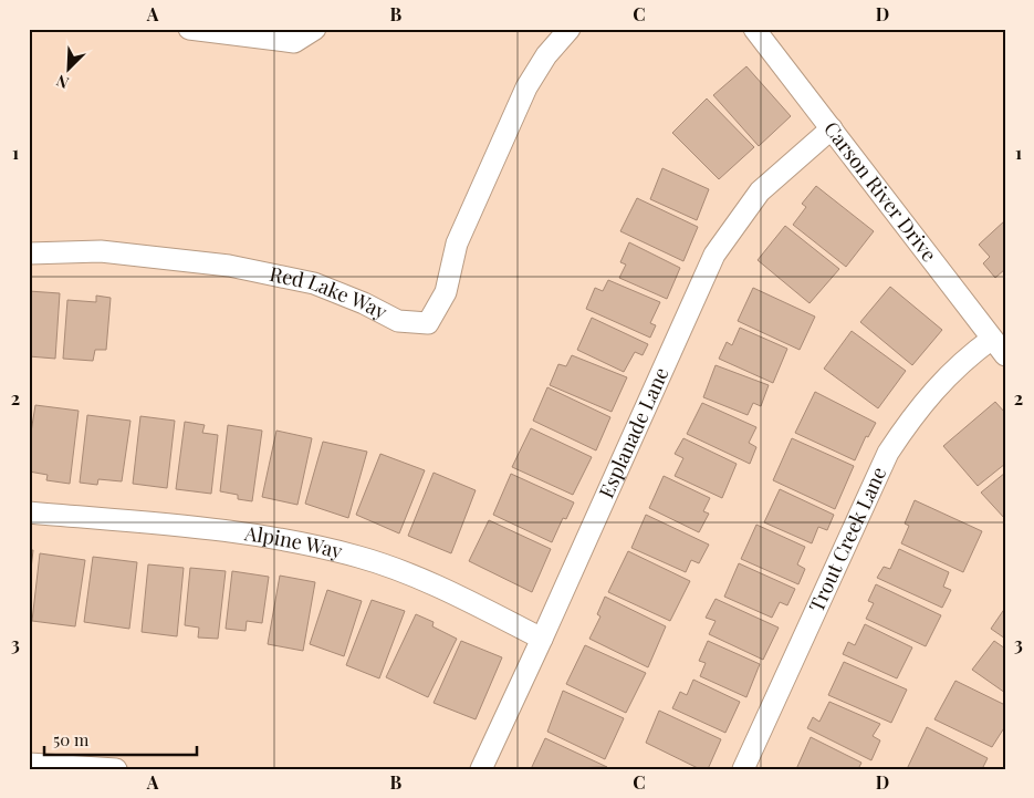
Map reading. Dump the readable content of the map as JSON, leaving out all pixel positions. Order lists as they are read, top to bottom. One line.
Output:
{"streets":{"street":["Carson River Drive","Red Lake Way","Esplanade Lane","Trout Creek Lane","Alpine Way"]},"crossings":[["Carson River Drive","Esplanade Lane"],["Carson River Drive","Trout Creek Lane"],["Esplanade Lane","Alpine Way"]],"scale_bar":"50 m","north":"bottom left","grid":{"columns":["A","B","C","D"],"rows":["1","2","3"]}}
